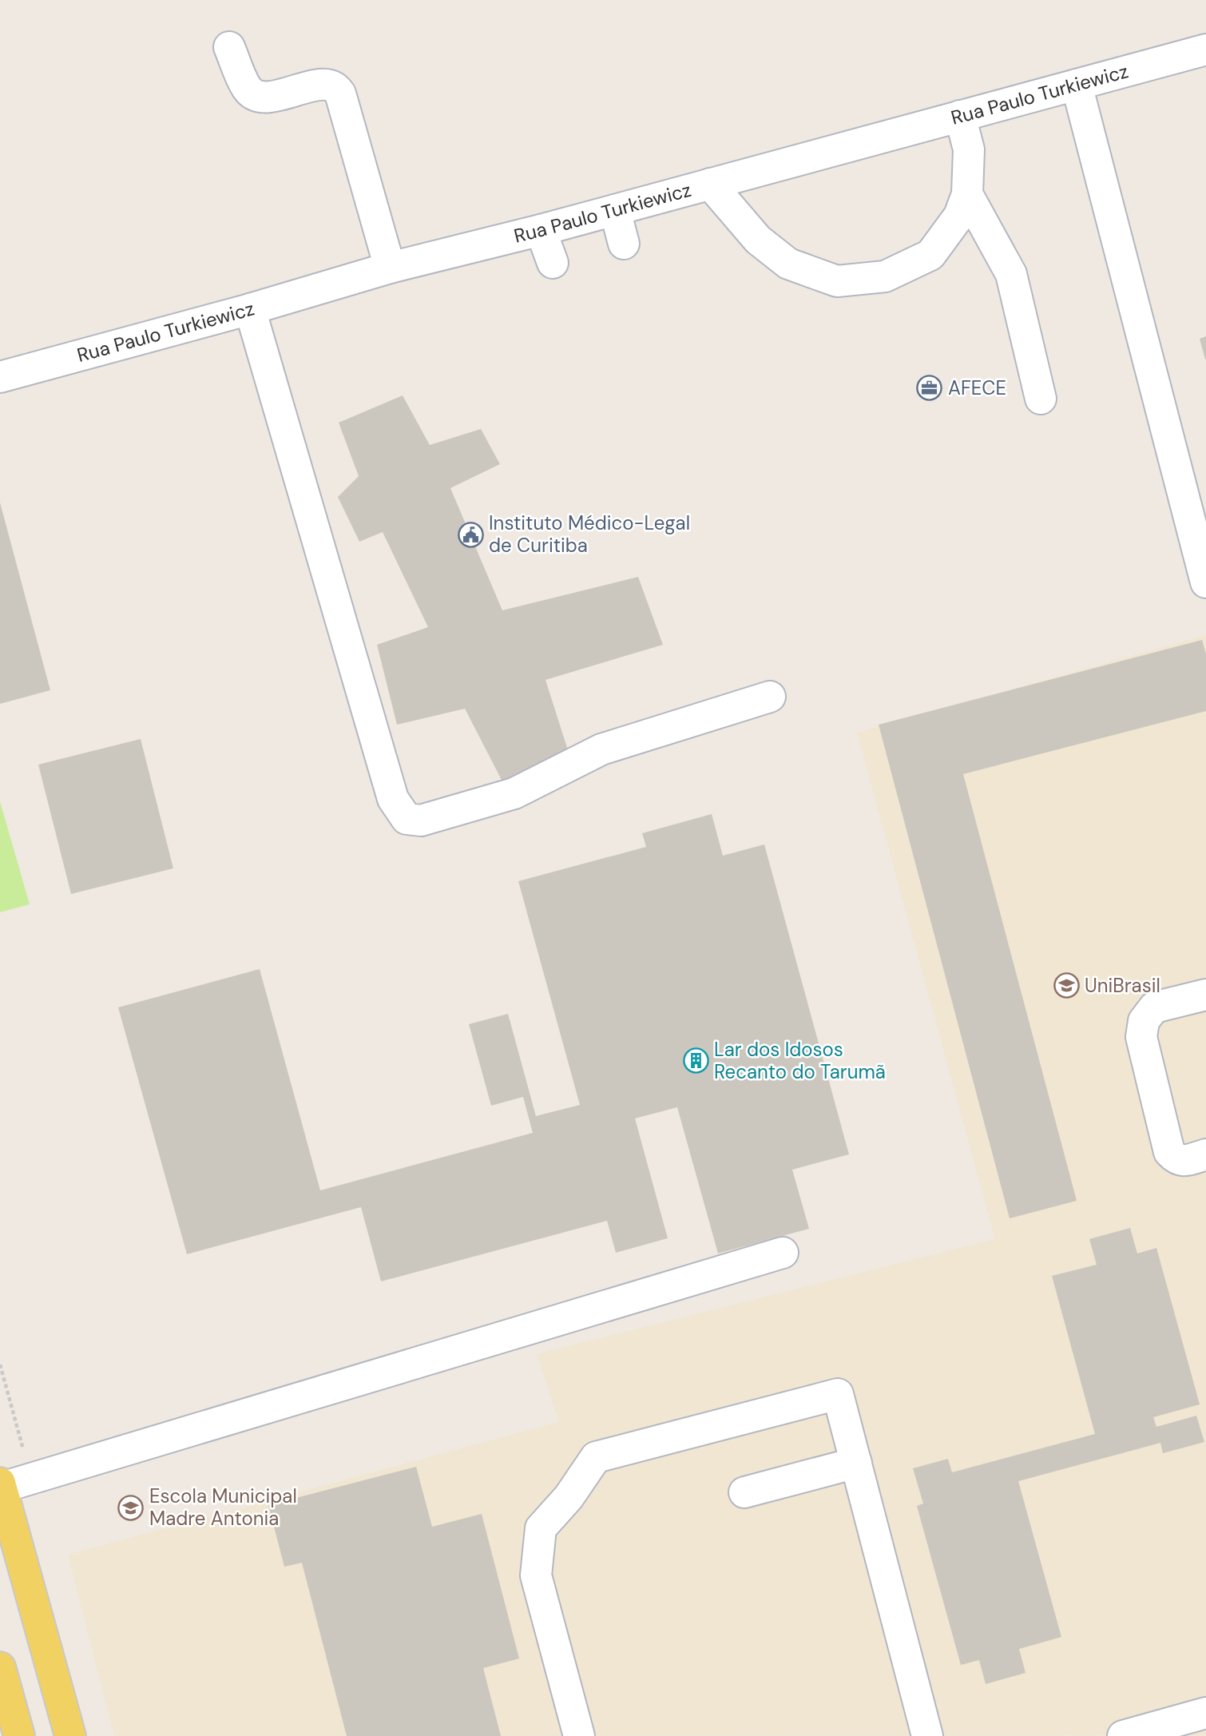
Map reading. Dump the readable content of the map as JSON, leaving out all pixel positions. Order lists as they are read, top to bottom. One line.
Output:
{"streets":{"street":["Rua Paulo Turkiewicz"]},"places":{"office":["AFECE"],"public building":["Instituto Médico-Legal de Curitiba"],"school or university":["UniBrasil","Escola Municipal Madre Antonia"],"building":["Lar dos Idosos Recanto do Tarumã"]}}
